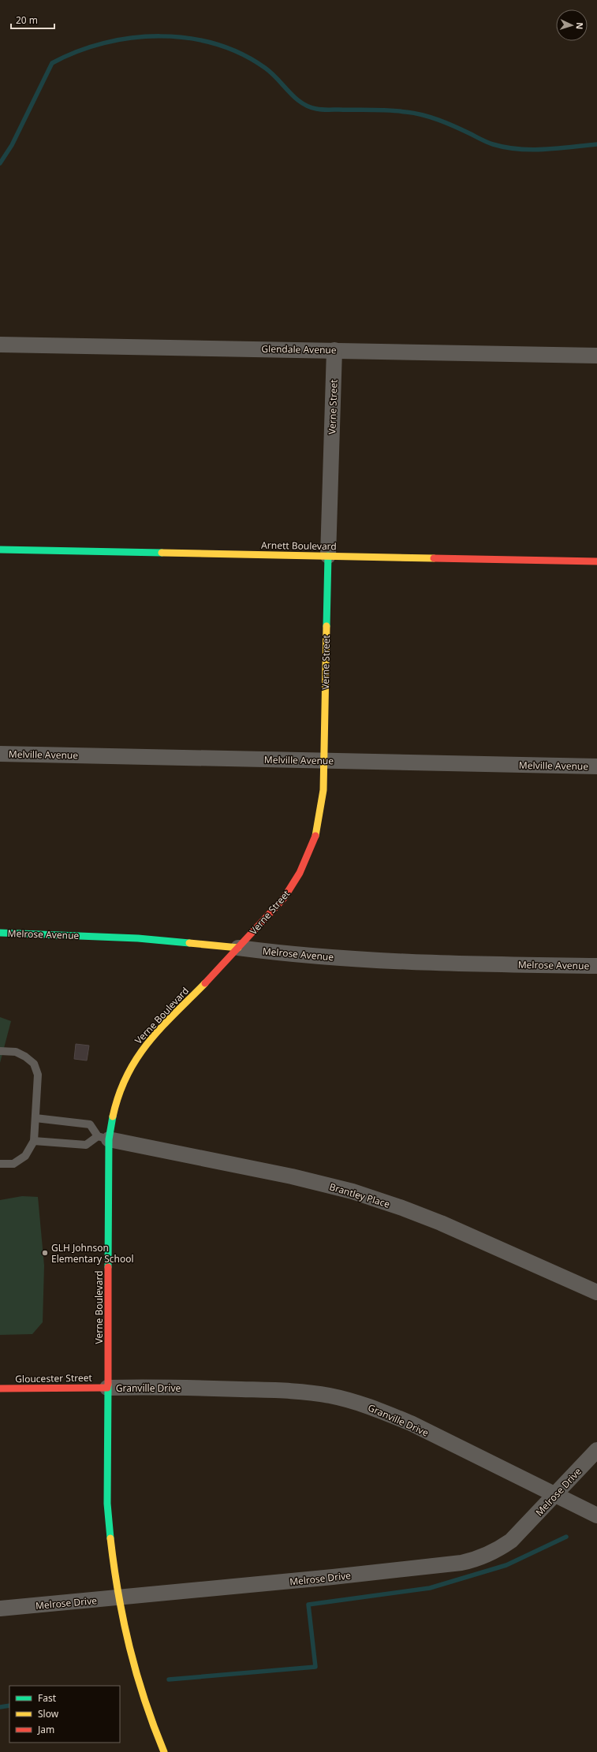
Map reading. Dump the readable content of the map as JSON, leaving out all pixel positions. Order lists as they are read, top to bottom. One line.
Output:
{"streets":{"street":["Glendale Avenue","Verne Street","Arnett Boulevard","Melville Avenue","Melrose Avenue","Verne Boulevard","Brantley Place","Gloucester Street","Granville Drive","Melrose Drive"]},"crossings":[["Glendale Avenue","Verne Street"],["Verne Street","Arnett Boulevard"],["Verne Street","Melville Avenue"],["Verne Street","Melrose Avenue"],["Verne Street","Verne Boulevard"],["Melrose Avenue","Verne Boulevard"],["Verne Boulevard","Brantley Place"],["Verne Boulevard","Gloucester Street"],["Verne Boulevard","Granville Drive"],["Verne Boulevard","Melrose Drive"],["Gloucester Street","Granville Drive"],["Granville Drive","Melrose Drive"]],"places":["GLH Johnson Elementary School"],"legend":["Fast","Slow","Jam"],"scale_bar":"20 m","north":"right"}
